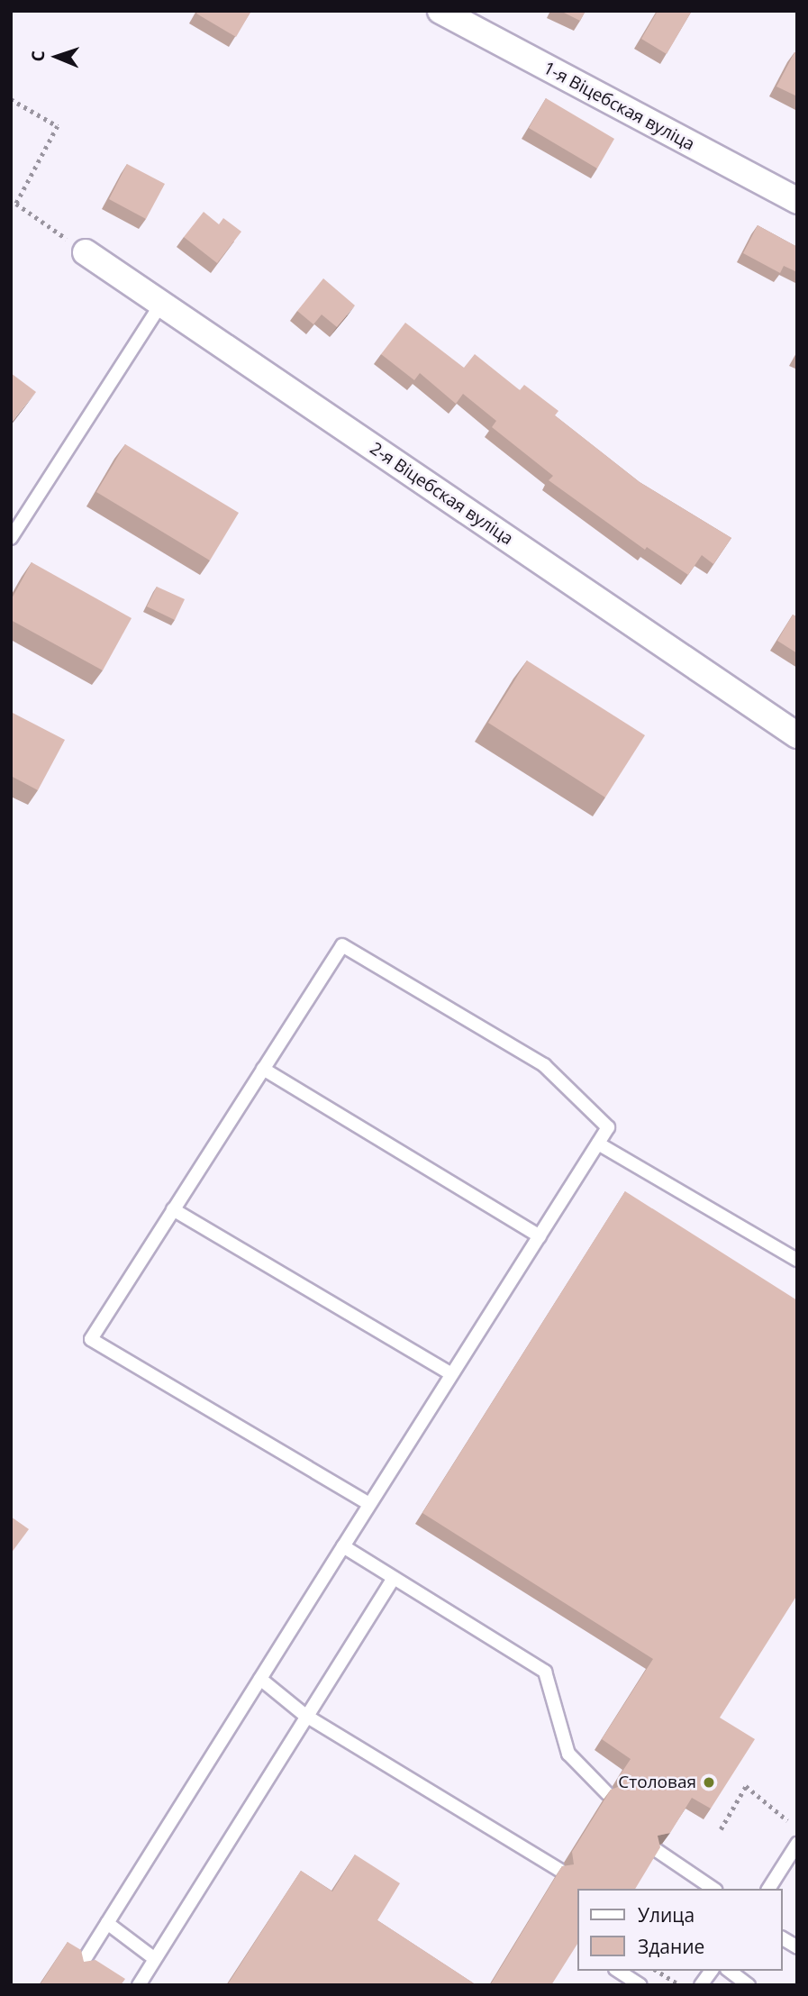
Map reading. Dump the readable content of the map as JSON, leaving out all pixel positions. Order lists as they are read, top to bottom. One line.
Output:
{"streets":{"street":["1-я Віцебская вуліца","2-я Віцебская вуліца"]},"places":["Столовая"],"legend":["Улица","Здание"],"north":"left"}
